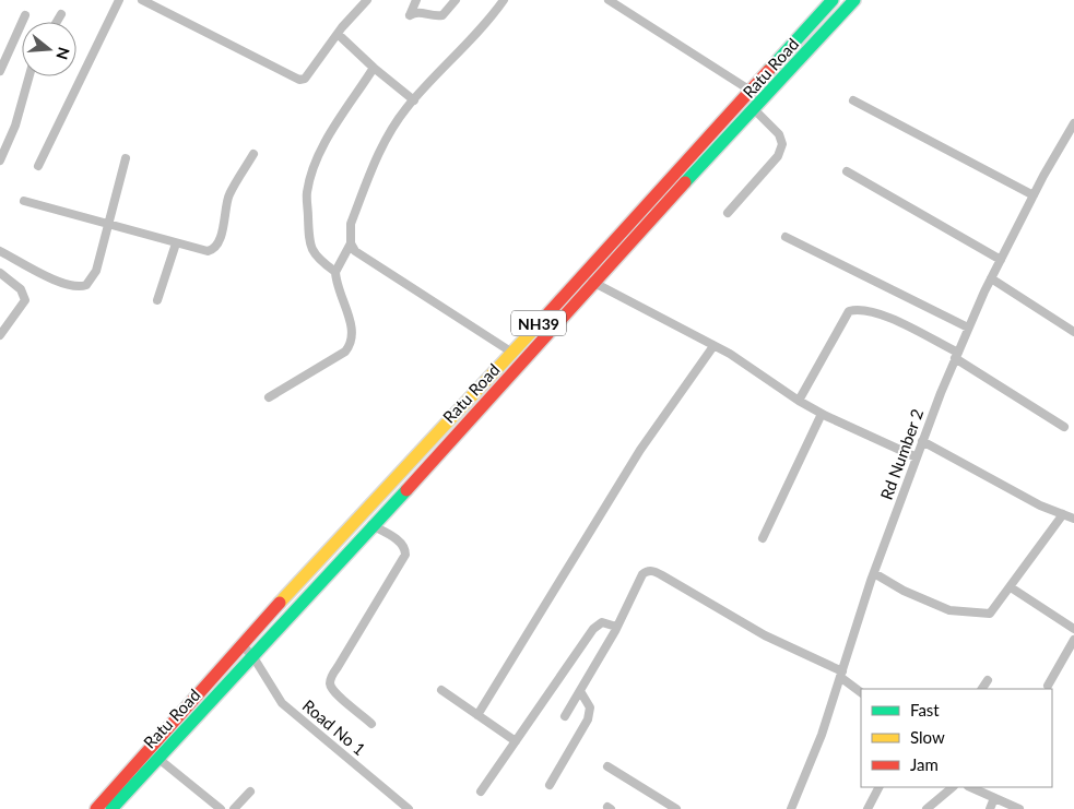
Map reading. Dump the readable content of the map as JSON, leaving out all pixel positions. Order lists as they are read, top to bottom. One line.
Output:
{"streets":{"main road":["Ratu Road","NH39"],"street":["Rd Number 2","Road No 1"]},"crossings":[["Ratu Road","Road No 1"]],"legend":["Fast","Slow","Jam"],"north":"right"}
